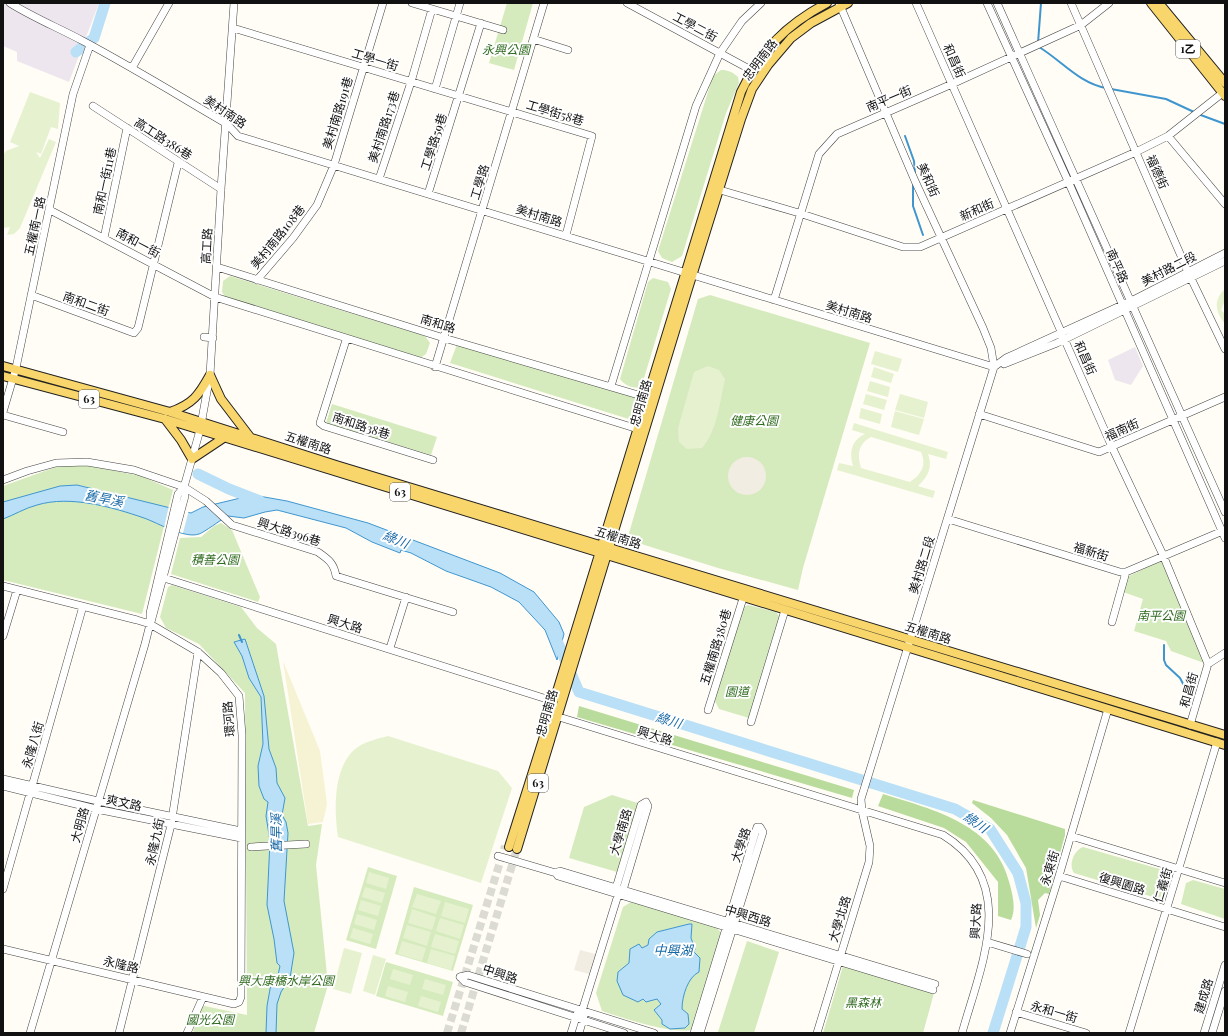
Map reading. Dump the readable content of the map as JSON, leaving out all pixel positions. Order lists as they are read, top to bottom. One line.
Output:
{"streets":{"main road":["1乙","忠明南路","63","五權南路"],"street":["工學二街","工學一街","和昌街","南平一街","美村南路","美村南路191巷","工學街58巷","美村南路173巷","高工路386巷","工學路59巷","福德街","美和街","南和一街11巷","工學路","新和街","五權南一路","美村南路108巷","南和一街","高工路","南平路","美村路二段","南和二街","南和路","南和路38巷","福南街","興大路396巷","福新街","興大路","五權南路380巷","環河路","永隆八街","爽文路","大明路","大學南路","永隆九街","大學路","永東街","復興園路","仁義街","中興西路","大學北路","永隆路","中興路","建成路","永和一街"]},"crossings":[["工學二街","忠明南路"],["1乙","新和街"],["工學一街","美村南路191巷"],["工學一街","工學街58巷"],["工學一街","美村南路173巷"],["工學一街","工學路59巷"],["工學一街","工學路"],["工學一街","高工路"],["忠明南路","美村南路"],["忠明南路","美和街"],["忠明南路","新和街"],["忠明南路","南和路"],["忠明南路","五權南路"],["忠明南路","興大路"],["和昌街","南平一街"],["和昌街","新和街"],["和昌街","美村路二段"],["和昌街","福南街"],["和昌街","五權南路"],["南平一街","美村南路"],["南平一街","福德街"],["南平一街","美和街"],["南平一街","新和街"],["南平一街","南平路"],["美村南路","美村南路191巷"],["美村南路","工學街58巷"],["美村南路","美村南路173巷"],["美村南路","工學路59巷"],["美村南路","美和街"],["美村南路","工學路"],["美村南路","五權南一路"],["美村南路","美村南路108巷"],["美村南路","高工路"],["美村南路","美村路二段"],["美村南路191巷","美村南路108巷"],["工學街58巷","工學路"],["高工路386巷","南和一街11巷"],["高工路386巷","高工路"],["福德街","新和街"],["福德街","美村路二段"],["美和街","新和街"],["美和街","美村路二段"],["南和一街11巷","南和一街"],["工學路","南和路"],["新和街","南平路"],["五權南一路","南和一街"],["五權南一路","南和二街"],["五權南一路","五權南路"],["美村南路108巷","南和路"],["南和一街","高工路"],["南和一街","南和二街"],["高工路","南和路"],["高工路","五權南路"],["高工路","興大路396巷"],["高工路","大明路"],["南平路","美村路二段"],["南平路","福南街"],["美村路二段","福南街"],["美村路二段","五權南路"],["美村路二段","福新街"],["美村路二段","興大路"],["美村路二段","大學北路"],["五權南路","五權南路380巷"],["五權南路","永東街"],["五權南路","仁義街"],["興大路","大明路"],["興大路","大學北路"],["環河路","永隆八街"],["環河路","爽文路"],["環河路","大明路"],["環河路","永隆九街"],["環河路","永隆路"],["永隆八街","爽文路"],["爽文路","大明路"],["爽文路","永隆九街"],["大明路","永隆路"],["大學南路","中興西路"],["大學南路","中興路"],["永隆九街","永隆路"],["大學路","中興西路"],["永東街","復興園路"],["永東街","永和一街"],["復興園路","仁義街"],["中興西路","大學北路"]],"water":["舊旱溪","綠川","中興湖"],"parks":["永興公園","健康公園","積善公園","南平公園","園道","興大康橋水岸公園","黑森林","國光公園"]}
